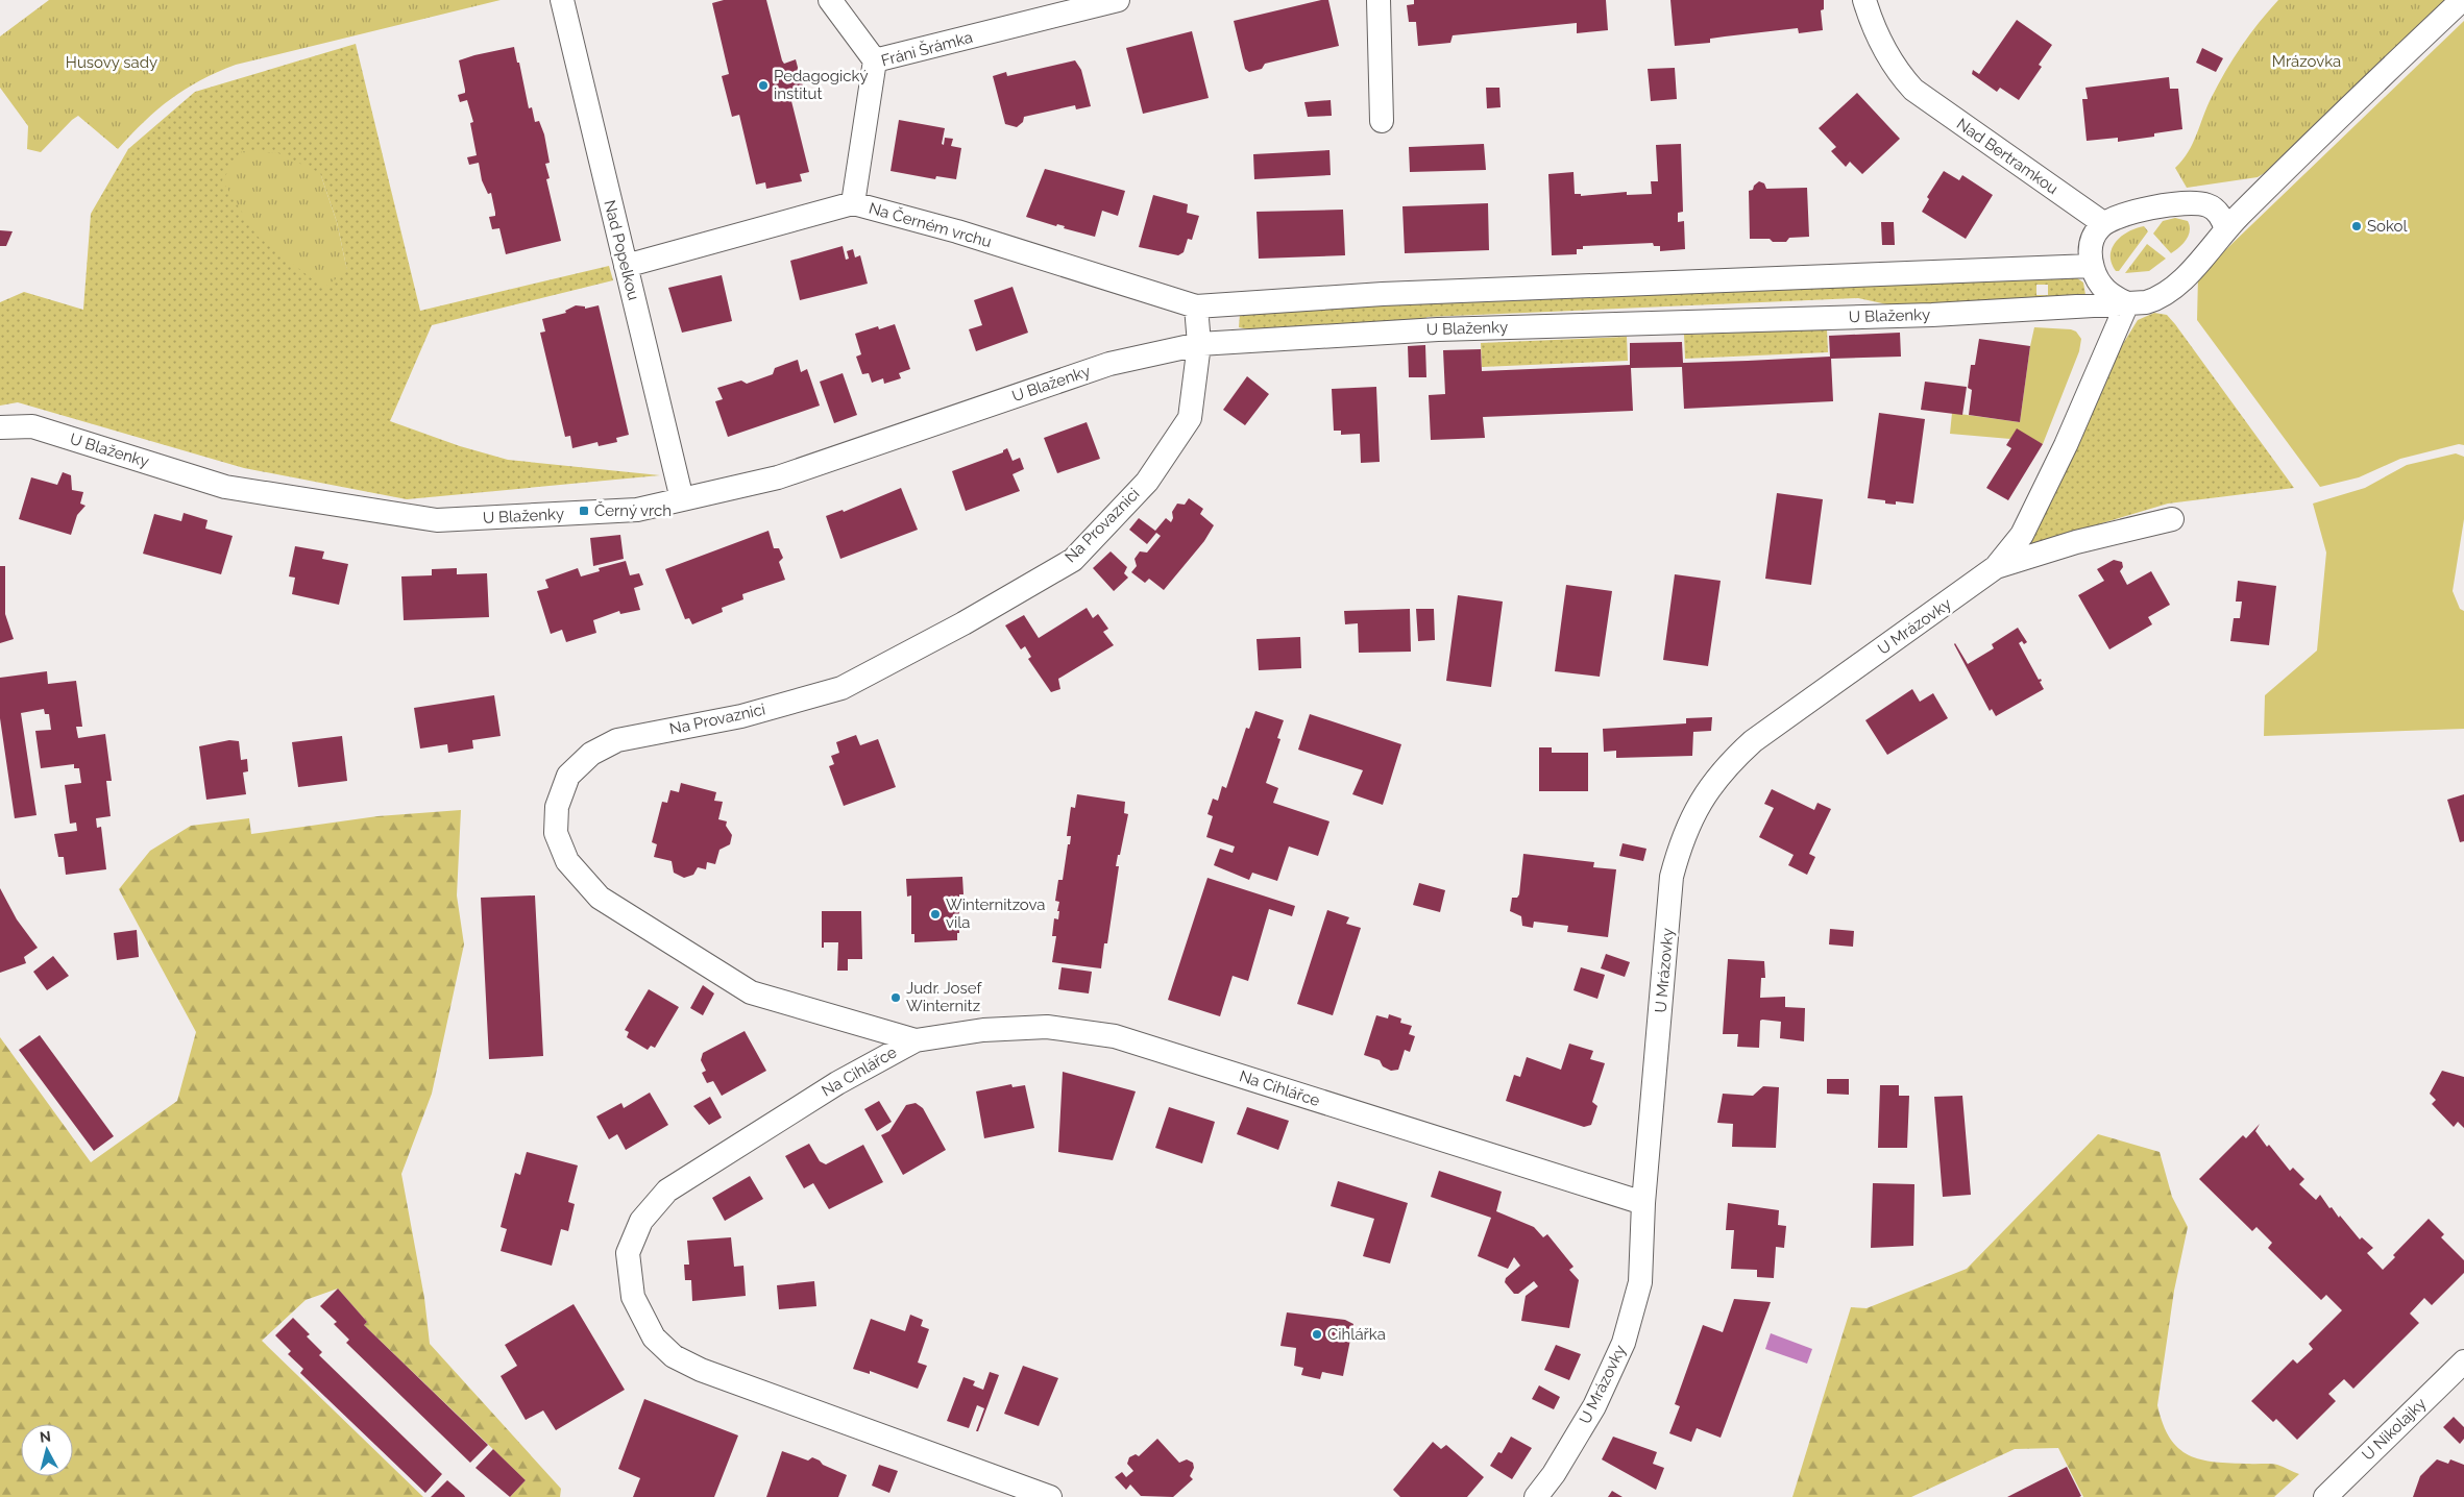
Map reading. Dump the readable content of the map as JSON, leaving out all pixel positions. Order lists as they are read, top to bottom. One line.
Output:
{"streets":{"street":["Fráni Šrámka","Nad Bertramkou","Na Černém vrchu","Nad Popelkou","U Blaženky","Na Provaznici","U Mrázovky","Na Cihlářce","U Nikolajky"]},"crossings":[["Fráni Šrámka","Na Černém vrchu"],["Na Černém vrchu","Nad Popelkou"],["Nad Popelkou","U Blaženky"],["U Blaženky","Na Provaznici"],["U Blaženky","U Mrázovky"],["Na Provaznici","Na Cihlářce"],["U Mrázovky","Na Cihlářce"]],"parks":["Mrázovka","Husovy sady"],"places":{"other":["Pedagogický institut","Sokol","Winternitzova vila","Judr. Josef Winternitz","Cihlářka"],"transit":["Černý vrch"]},"north":"top"}
